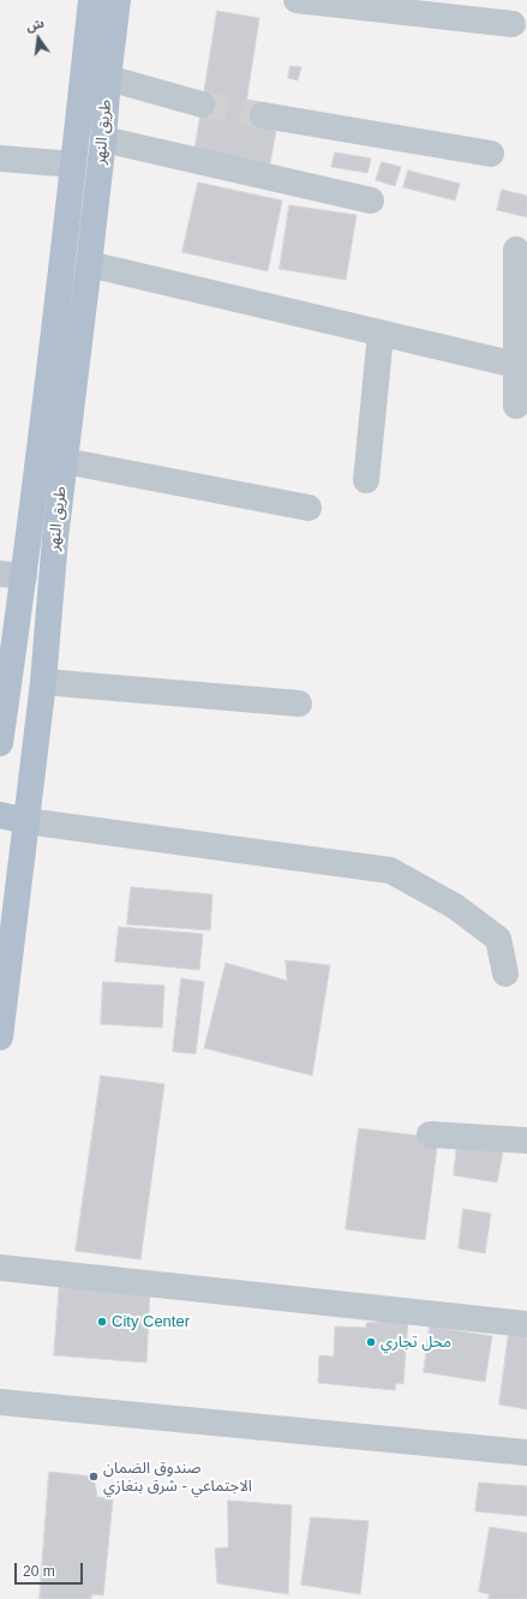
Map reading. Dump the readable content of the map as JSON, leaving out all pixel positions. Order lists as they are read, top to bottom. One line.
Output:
{"streets":{"main road":["طريق النهر"]},"places":["City Center","محل تجاري","صندوق الضمان الاجتماعي - شرق بنغازي"],"scale_bar":"20 m","north":"top"}
